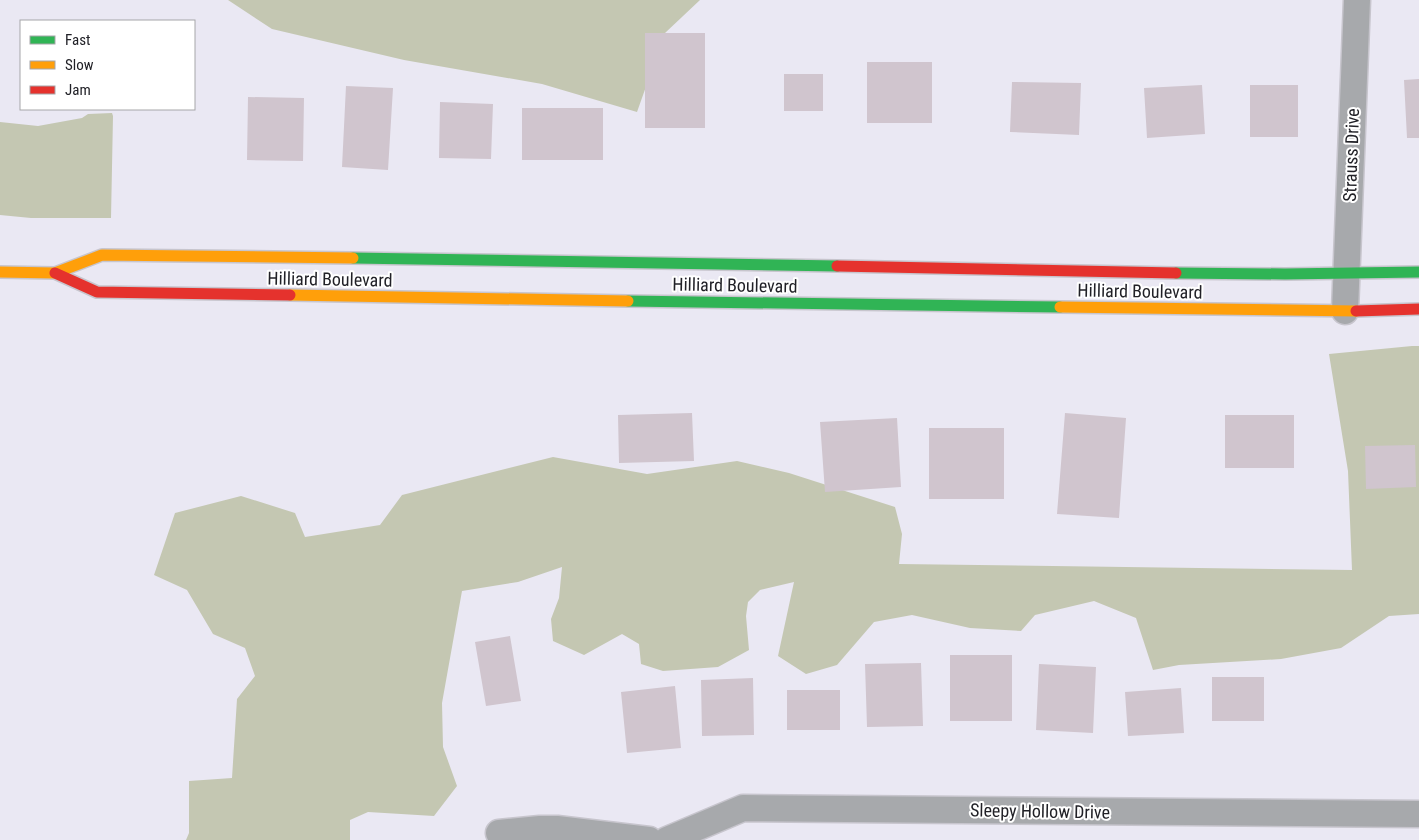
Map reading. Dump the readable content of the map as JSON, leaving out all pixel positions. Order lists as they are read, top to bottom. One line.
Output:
{"streets":{"main road":["Hilliard Boulevard"],"street":["Strauss Drive","Sleepy Hollow Drive"]},"crossings":[["Strauss Drive","Hilliard Boulevard"]],"legend":["Fast","Slow","Jam"]}
